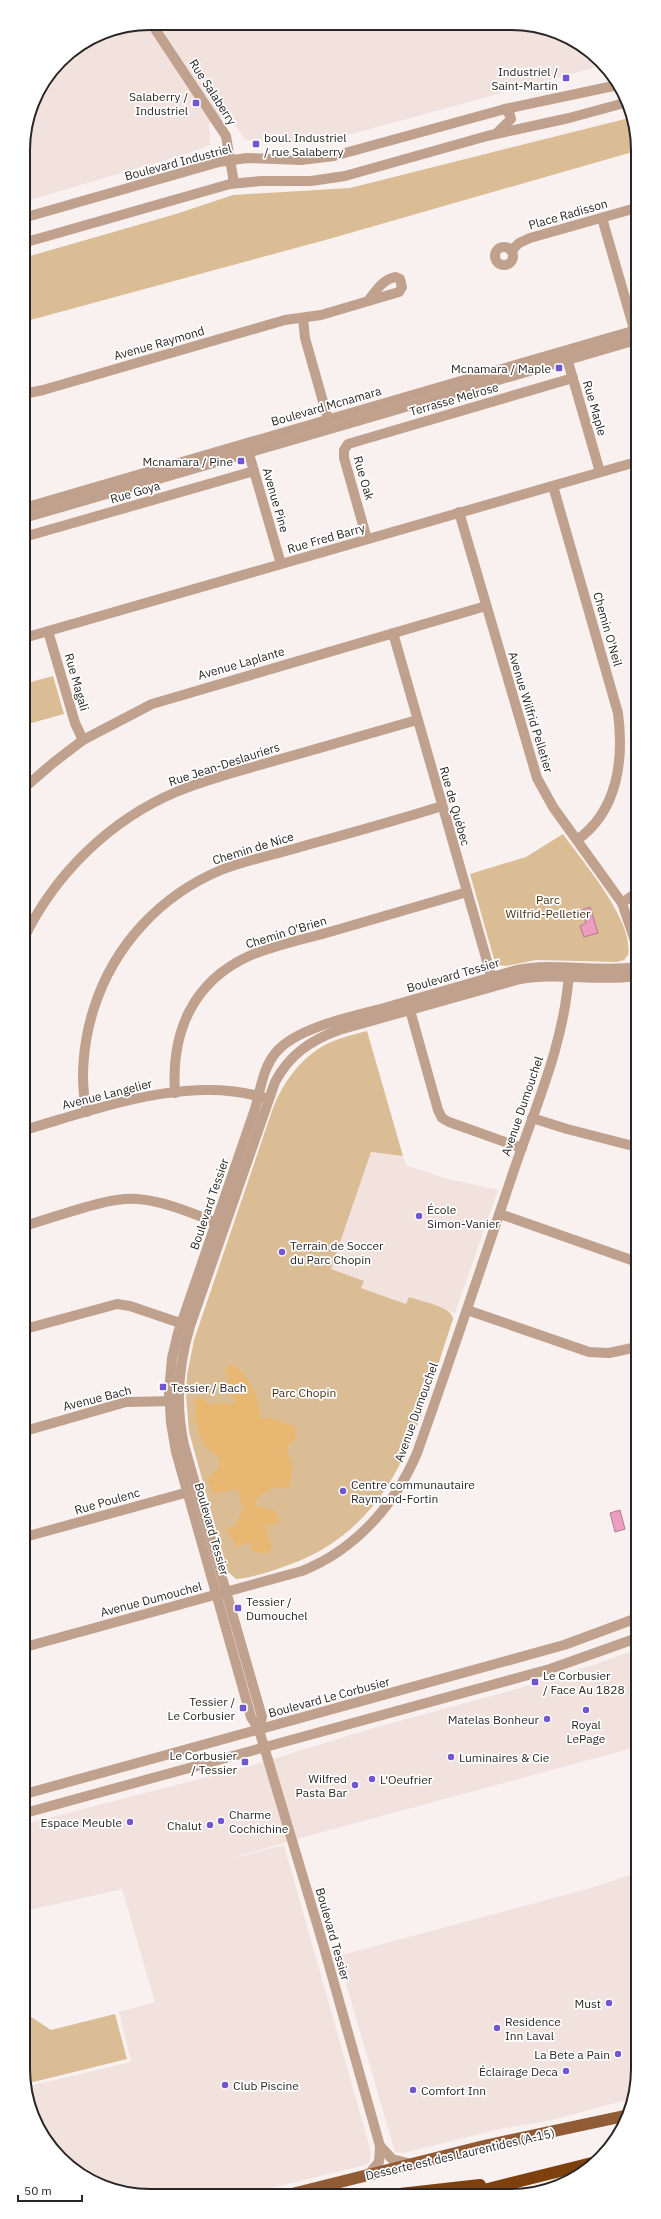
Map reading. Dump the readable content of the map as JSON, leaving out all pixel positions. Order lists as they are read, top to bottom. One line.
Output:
{"streets":{"main road":["Desserte est des Laurentides (A-15)"],"street":["Rue Salaberry","Boulevard Industriel","Place Radisson","Avenue Raymond","Terrasse Melrose","Boulevard Mcnamara","Rue Maple","Rue Oak","Rue Goya","Avenue Pine","Rue Fred Barry","Chemin O'Neil","Avenue Laplante","Rue Magali","Avenue Wilfrid Pelletier","Rue Jean-Deslauriers","Rue de Québec","Chemin de Nice","Chemin O'Brien","Boulevard Tessier","Avenue Langelier","Avenue Dumouchel","Avenue Bach","Rue Poulenc","Boulevard Le Corbusier"]},"crossings":[["Rue Salaberry","Boulevard Industriel"],["Terrasse Melrose","Rue Maple"],["Terrasse Melrose","Rue Oak"],["Boulevard Mcnamara","Rue Maple"],["Boulevard Mcnamara","Avenue Pine"],["Rue Maple","Rue Fred Barry"],["Rue Oak","Rue Fred Barry"],["Rue Goya","Avenue Pine"],["Avenue Pine","Rue Fred Barry"],["Rue Fred Barry","Chemin O'Neil"],["Rue Fred Barry","Rue Magali"],["Rue Fred Barry","Avenue Wilfrid Pelletier"],["Chemin O'Neil","Avenue Wilfrid Pelletier"],["Avenue Laplante","Rue Magali"],["Avenue Laplante","Avenue Wilfrid Pelletier"],["Avenue Laplante","Rue de Québec"],["Rue Jean-Deslauriers","Rue de Québec"],["Rue de Québec","Chemin de Nice"],["Rue de Québec","Chemin O'Brien"],["Rue de Québec","Boulevard Tessier"],["Chemin de Nice","Avenue Langelier"],["Chemin O'Brien","Avenue Langelier"],["Boulevard Tessier","Avenue Langelier"],["Boulevard Tessier","Avenue Dumouchel"],["Boulevard Tessier","Avenue Bach"],["Boulevard Tessier","Rue Poulenc"],["Boulevard Tessier","Boulevard Le Corbusier"],["Boulevard Tessier","Desserte est des Laurentides (A-15)"]],"parks":["Parc Wilfrid-Pelletier","Parc Chopin"],"places":{"transit":["Industriel / Saint-Martin","Salaberry / Industriel","boul. Industriel / rue Salaberry","Mcnamara / Maple","Mcnamara / Pine","Tessier / Bach","Tessier / Dumouchel","Le Corbusier / Face Au 1828","Tessier / Le Corbusier","Le Corbusier / Tessier"],"other":["École Simon-Vanier","Terrain de Soccer du Parc Chopin","Centre communautaire Raymond-Fortin","Royal LePage","Matelas Bonheur","Luminaires & Cie","L'Oeufrier","Wilfred Pasta Bar","Charme Cochichine","Espace Meuble","Chalut","Must","Residence Inn Laval","La Bete a Pain","Éclairage Deca","Club Piscine","Comfort Inn"]},"scale_bar":"50 m"}
